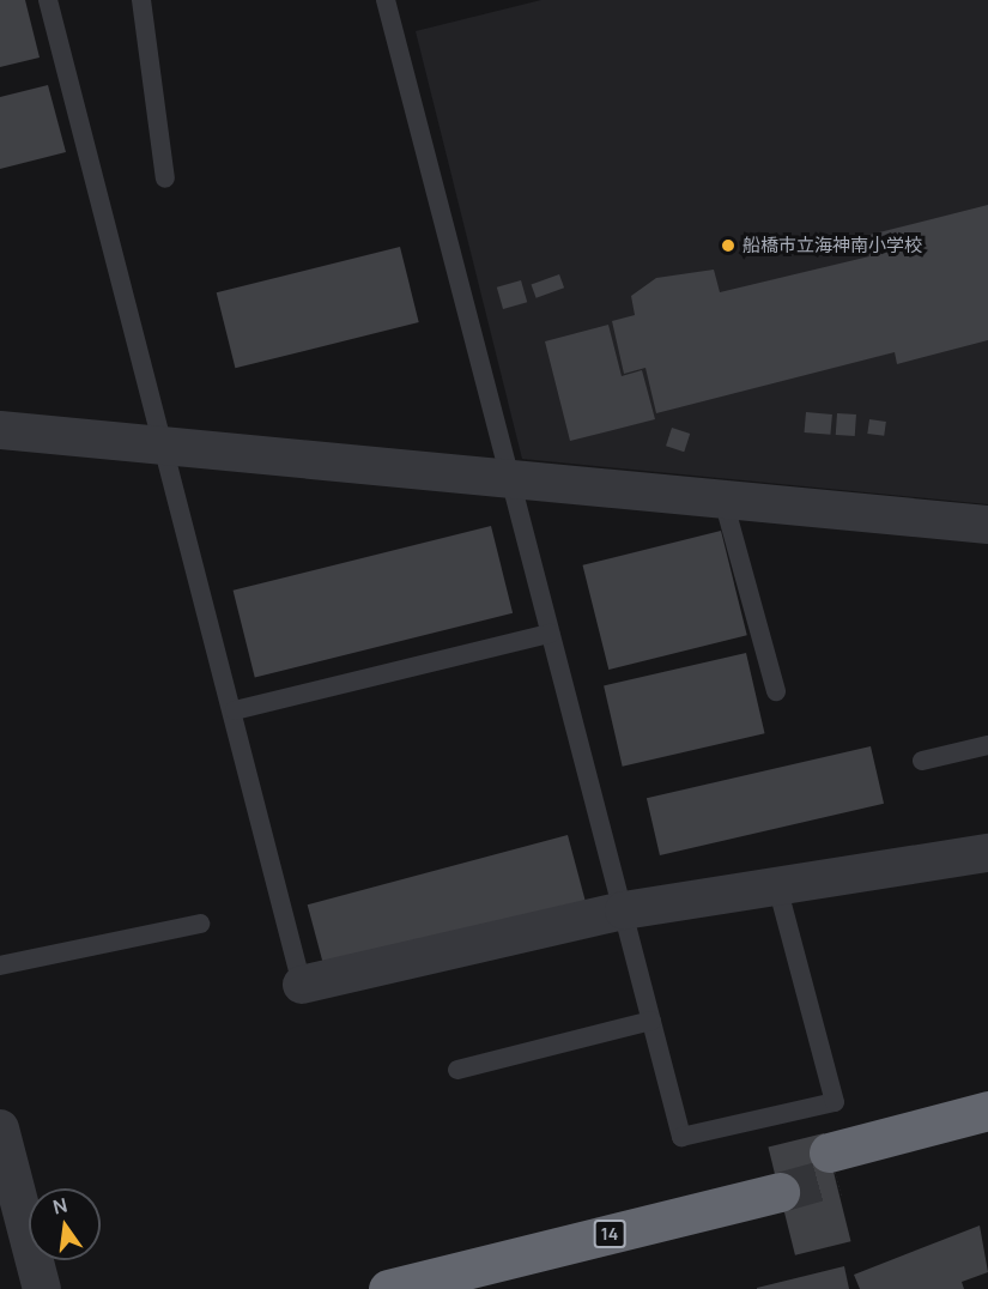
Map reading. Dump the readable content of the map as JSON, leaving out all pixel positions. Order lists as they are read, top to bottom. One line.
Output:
{"places":["船橋市立海神南小学校"],"north":"top"}
